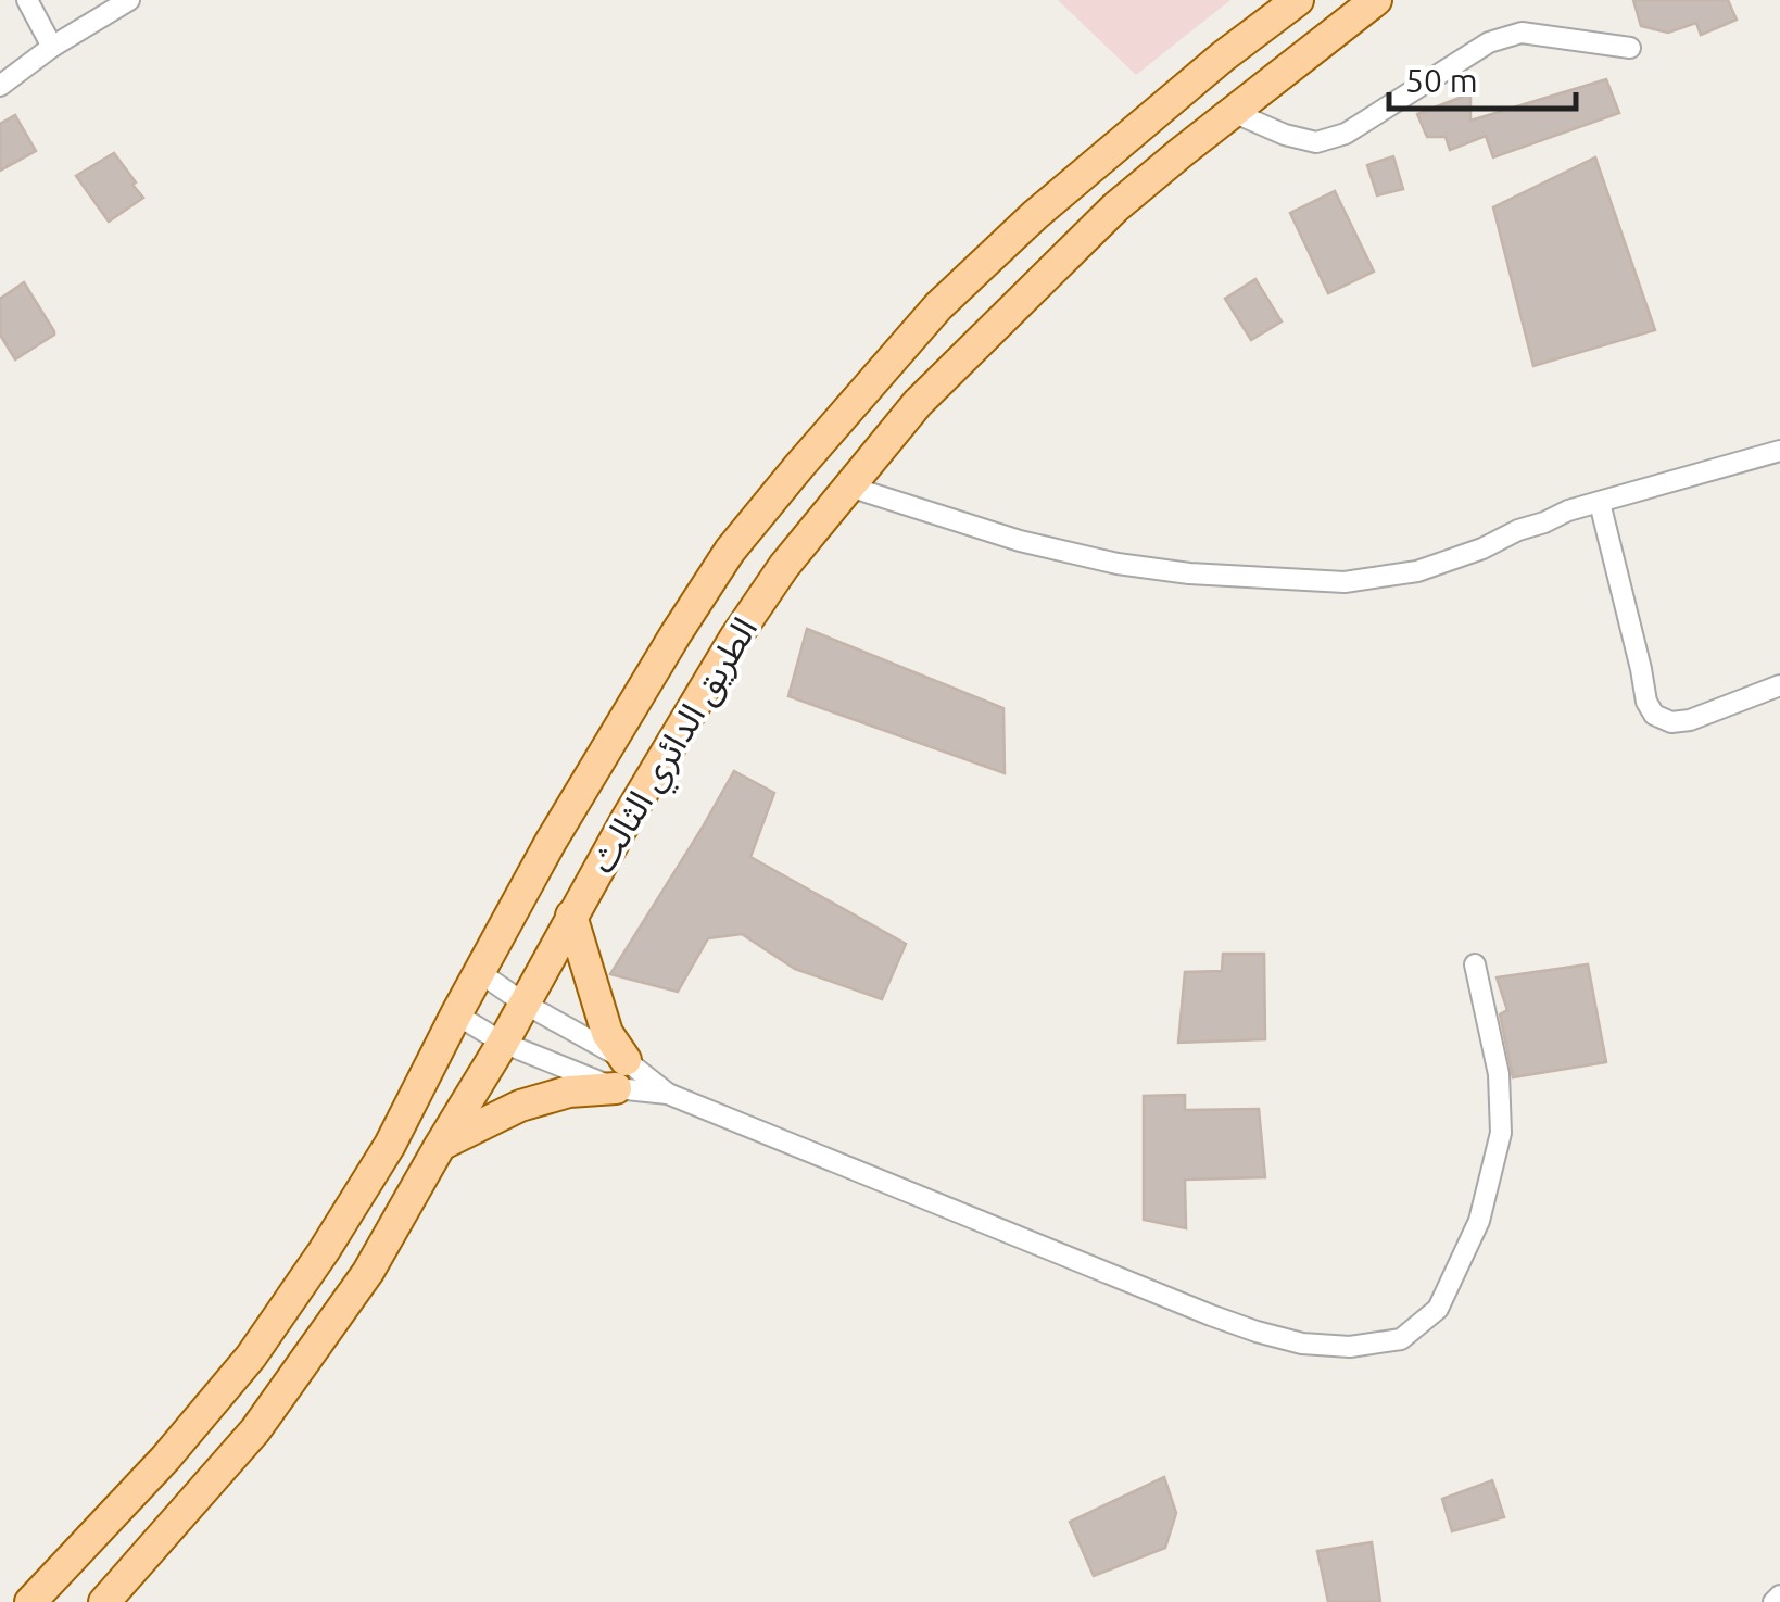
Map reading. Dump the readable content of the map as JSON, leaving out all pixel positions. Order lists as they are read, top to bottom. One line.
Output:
{"streets":{"main road":["الطريق الدائري الثالث"]},"scale_bar":"50 m"}
